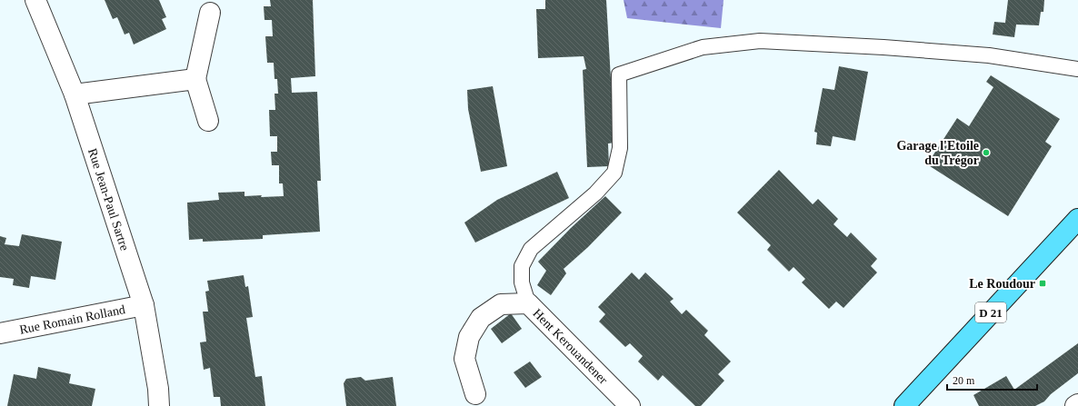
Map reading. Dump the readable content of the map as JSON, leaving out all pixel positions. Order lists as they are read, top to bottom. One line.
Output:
{"streets":{"main road":["D 21"],"street":["Rue Jean-Paul Sartre","Rue Romain Rolland","Hent Kerouandener"]},"crossings":[["Rue Jean-Paul Sartre","Rue Romain Rolland"]],"places":{"other":["Garage l'Etoile du Trégor"],"transit":["Le Roudour"]},"scale_bar":"20 m"}
